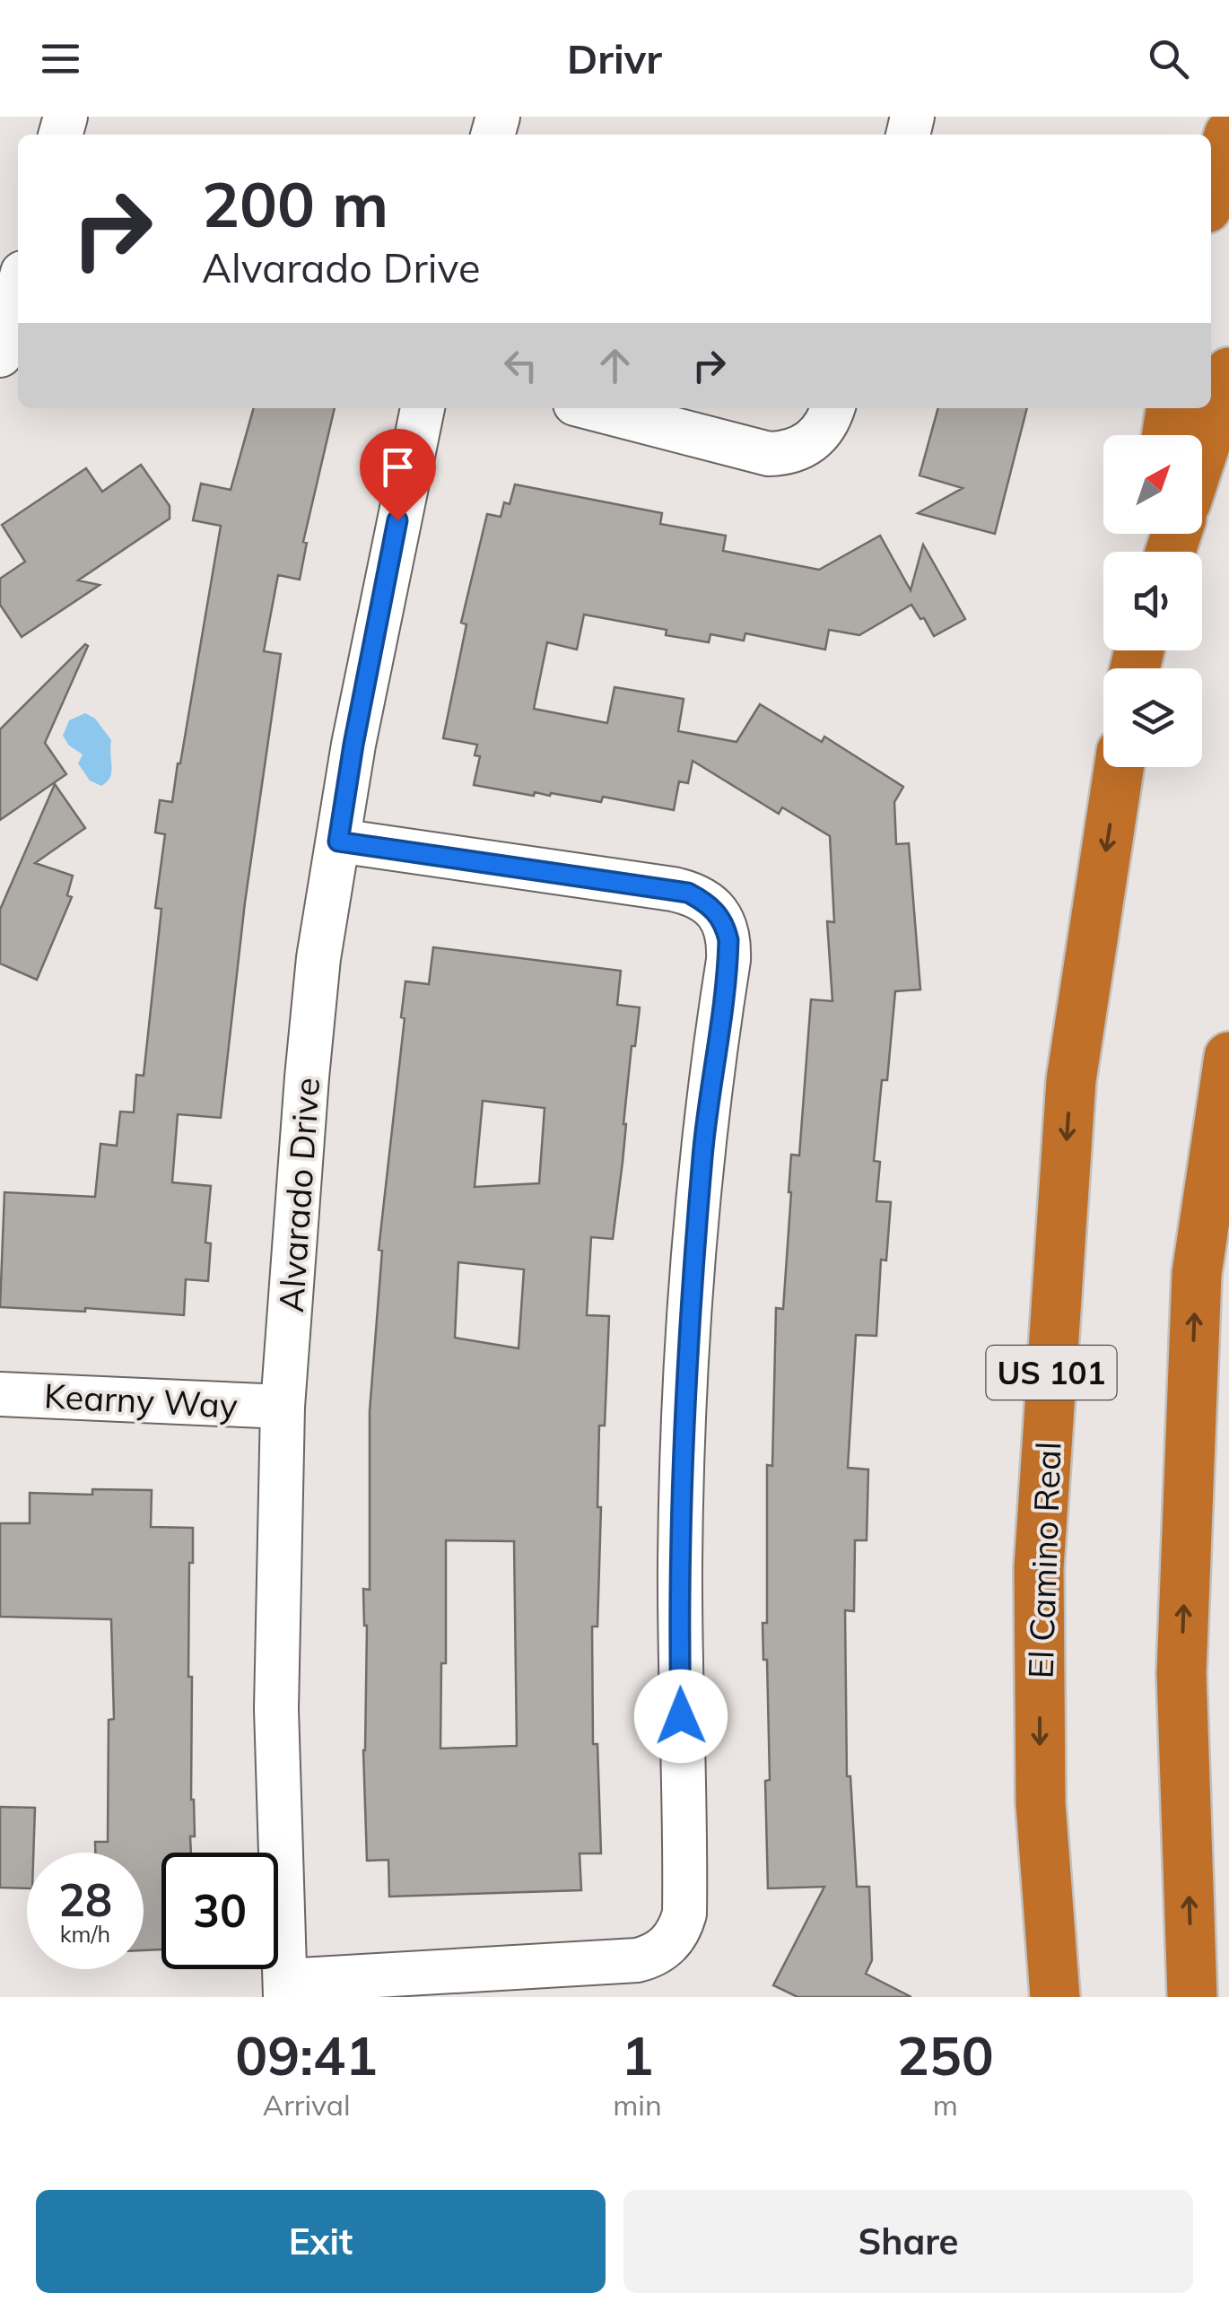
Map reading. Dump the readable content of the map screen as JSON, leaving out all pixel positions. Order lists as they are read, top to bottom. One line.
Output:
{"streets":{"highway":["US 101","El Camino Real"],"street":["Alvarado Drive","Kearny Way"]},"crossings":[["Alvarado Drive","Kearny Way"]],"north":"top right","page":{"header":"Drivr","turn":["200 m","Alvarado Drive"],"speed":"28 km/h","limit":"30","eta":["09:41","Arrival","1","min","250","m"],"buttons":["Exit","Share"]}}
